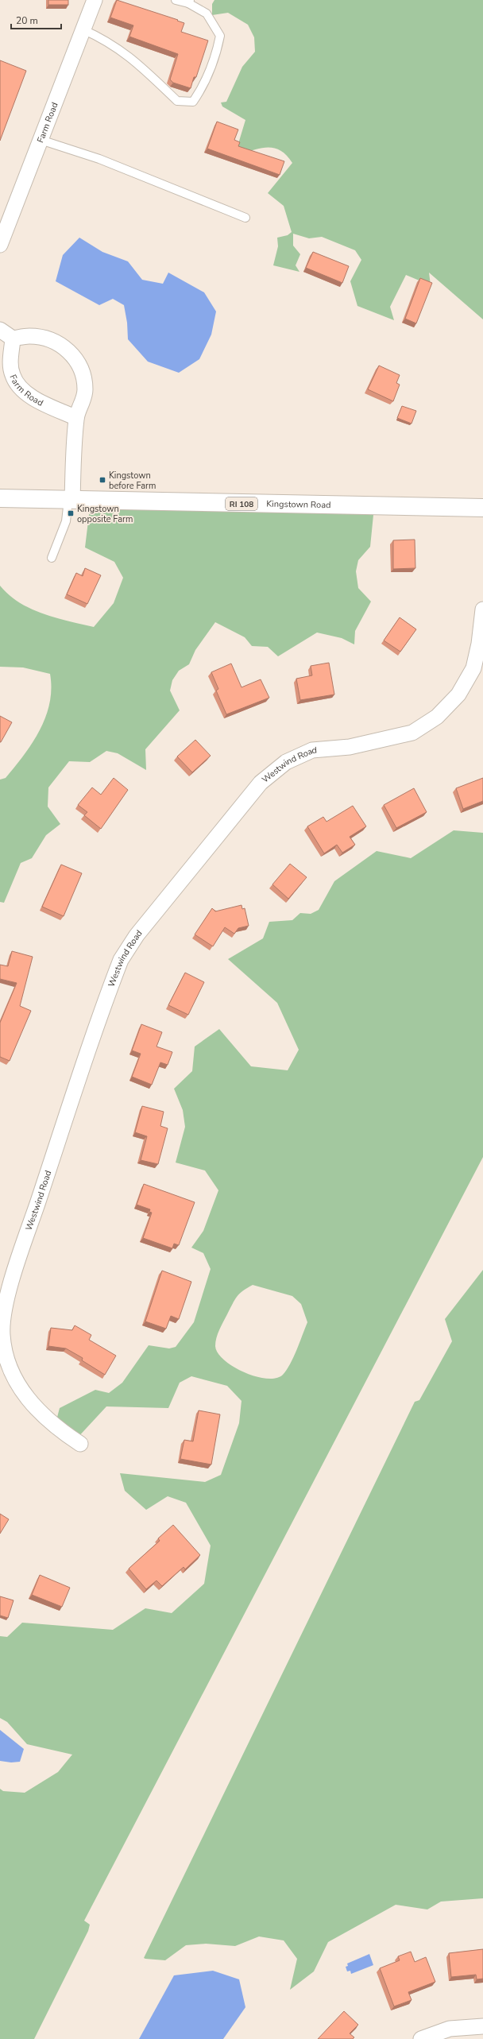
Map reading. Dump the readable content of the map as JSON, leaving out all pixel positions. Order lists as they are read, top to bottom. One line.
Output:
{"streets":{"main road":["RI 108","Kingstown Road"],"street":["Farm Road","Westwind Road"]},"places":{"transit":["Kingstown before Farm","Kingstown opposite Farm"]},"scale_bar":"20 m"}
